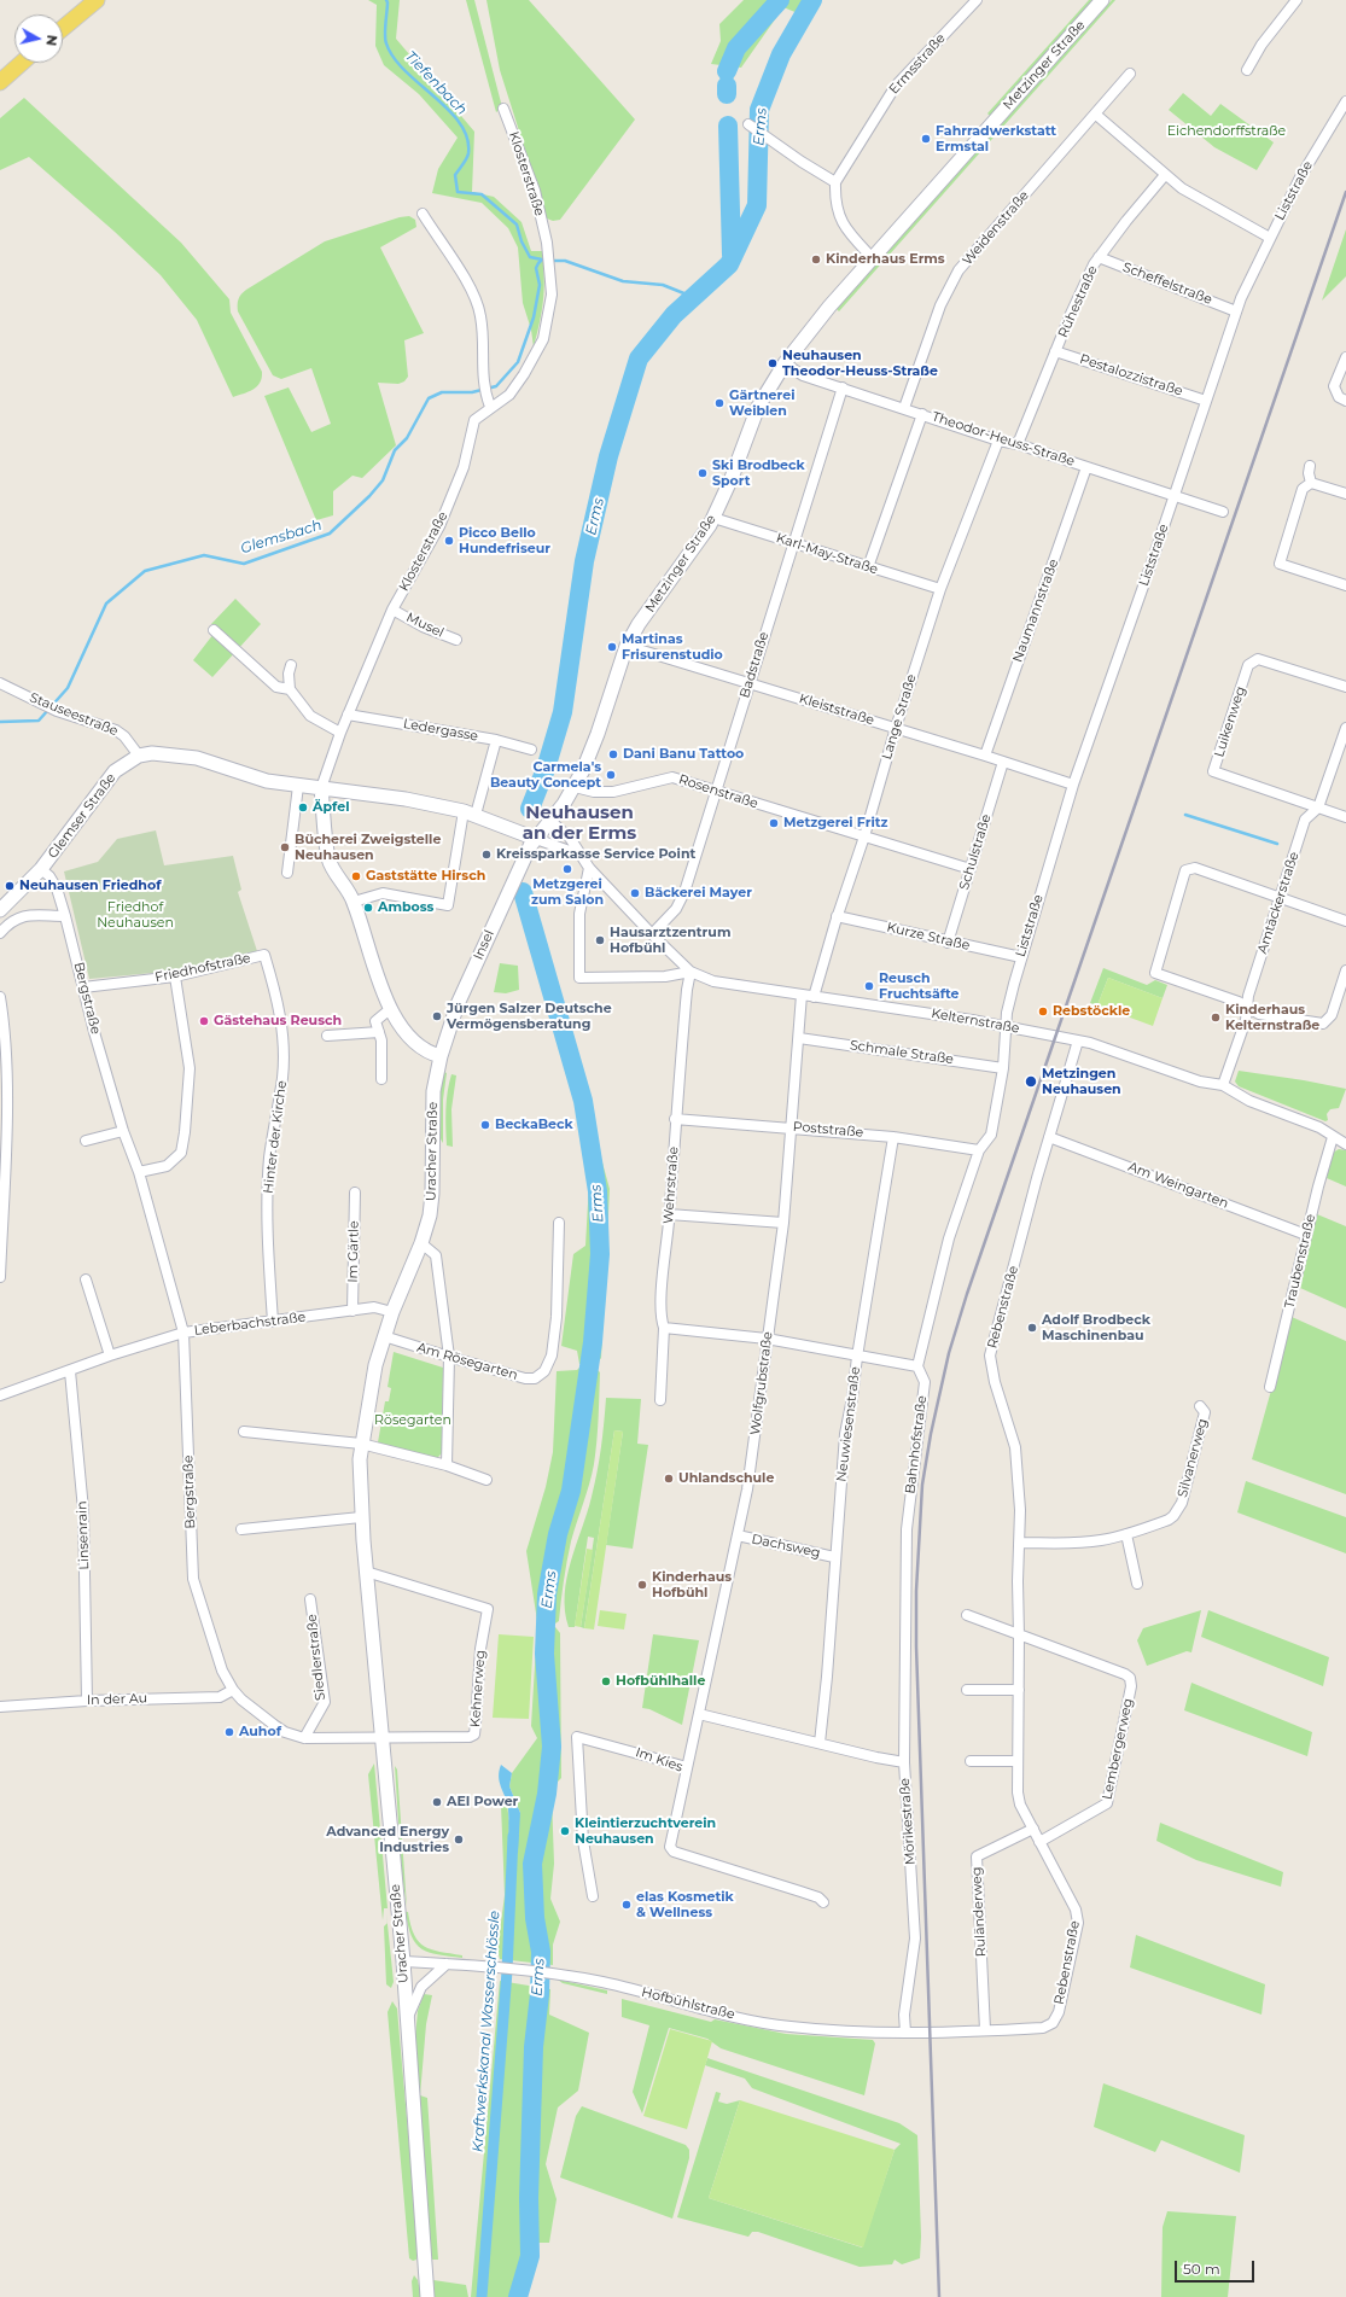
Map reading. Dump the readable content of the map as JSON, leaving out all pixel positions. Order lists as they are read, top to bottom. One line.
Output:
{"streets":{"street":["Ermsstraße","Metzinger Straße","Klosterstraße","Liststraße","Weidenstraße","Scheffelstraße","Rühestraße","Pestalozzistraße","Theodor-Heuss-Straße","Karl-May-Straße","Naumannstraße","Musel","Badstraße","Kleiststraße","Stauseestraße","Lange Straße","Luikenweg","Ledergasse","Rosenstraße","Glemser Straße","Schulstraße","Amtäckerstraße","Kurze Straße","Insel","Friedhofstraße","Bergstraße","Kelternstraße","Schmale Straße","Poststraße","Hinter der Kirche","Uracher Straße","Wehrstraße","Am Weingarten","Im Gärtle","Traubenstraße","Rebenstraße","Leberbachstraße","Am Rösegarten","Wolfgrubstraße","Neuwiesenstraße","Bahnhofstraße","Silvanerweg","Linsenrain","Dachsweg","Siedlerstraße","Kehnerweg","In der Au","Lembergerweg","Im Kies","Mörikestraße","Ruländerweg","Hofbühlstraße"]},"crossings":[["Metzinger Straße","Theodor-Heuss-Straße"],["Metzinger Straße","Karl-May-Straße"],["Metzinger Straße","Kleiststraße"],["Metzinger Straße","Rosenstraße"],["Metzinger Straße","Insel"],["Metzinger Straße","Kelternstraße"],["Klosterstraße","Musel"],["Klosterstraße","Ledergasse"],["Liststraße","Scheffelstraße"],["Liststraße","Pestalozzistraße"],["Liststraße","Theodor-Heuss-Straße"],["Liststraße","Kleiststraße"],["Liststraße","Kurze Straße"],["Liststraße","Kelternstraße"],["Liststraße","Bahnhofstraße"],["Weidenstraße","Theodor-Heuss-Straße"],["Scheffelstraße","Rühestraße"],["Rühestraße","Pestalozzistraße"],["Rühestraße","Theodor-Heuss-Straße"],["Theodor-Heuss-Straße","Naumannstraße"],["Theodor-Heuss-Straße","Badstraße"],["Theodor-Heuss-Straße","Lange Straße"],["Karl-May-Straße","Badstraße"],["Karl-May-Straße","Lange Straße"],["Naumannstraße","Kleiststraße"],["Badstraße","Kleiststraße"],["Badstraße","Rosenstraße"],["Badstraße","Kelternstraße"],["Kleiststraße","Lange Straße"],["Kleiststraße","Schulstraße"],["Stauseestraße","Glemser Straße"],["Lange Straße","Rosenstraße"],["Lange Straße","Kurze Straße"],["Lange Straße","Kelternstraße"],["Luikenweg","Amtäckerstraße"],["Rosenstraße","Schulstraße"],["Glemser Straße","Bergstraße"],["Schulstraße","Kurze Straße"],["Amtäckerstraße","Kelternstraße"],["Insel","Uracher Straße"],["Friedhofstraße","Bergstraße"],["Friedhofstraße","Hinter der Kirche"],["Bergstraße","Uracher Straße"],["Bergstraße","Leberbachstraße"],["Bergstraße","Siedlerstraße"],["Bergstraße","Kehnerweg"],["Bergstraße","In der Au"],["Kelternstraße","Wehrstraße"],["Kelternstraße","Traubenstraße"],["Kelternstraße","Rebenstraße"],["Kelternstraße","Wolfgrubstraße"],["Kelternstraße","Bahnhofstraße"],["Schmale Straße","Wolfgrubstraße"],["Schmale Straße","Bahnhofstraße"],["Poststraße","Wehrstraße"],["Poststraße","Wolfgrubstraße"],["Poststraße","Neuwiesenstraße"],["Poststraße","Bahnhofstraße"],["Hinter der Kirche","Leberbachstraße"],["Uracher Straße","Leberbachstraße"],["Uracher Straße","Am Rösegarten"],["Uracher Straße","Kehnerweg"],["Uracher Straße","Hofbühlstraße"],["Am Weingarten","Traubenstraße"],["Am Weingarten","Rebenstraße"],["Im Gärtle","Leberbachstraße"],["Rebenstraße","Silvanerweg"],["Rebenstraße","Lembergerweg"],["Rebenstraße","Ruländerweg"],["Rebenstraße","Hofbühlstraße"],["Leberbachstraße","Linsenrain"],["Wolfgrubstraße","Dachsweg"],["Wolfgrubstraße","Im Kies"],["Wolfgrubstraße","Mörikestraße"],["Neuwiesenstraße","Dachsweg"],["Neuwiesenstraße","Mörikestraße"],["Bahnhofstraße","Mörikestraße"],["Linsenrain","In der Au"],["Mörikestraße","Hofbühlstraße"]],"districts":["Neuhausen an der Erms"],"water":["Tiefenbach","Erms","Glemsbach","Kraftwerkskanal Wasserschlössle"],"parks":["Eichendorffstraße","Friedhof Neuhausen","Rösegarten"],"places":["Fahrradwerkstatt Ermstal","Kinderhaus Erms","Neuhausen Theodor-Heuss-Straße","Gärtnerei Weiblen","Ski Brodbeck Sport","Picco Bello Hundefriseur","Martinas Frisurenstudio","Dani Banu Tattoo","Carmela's Beauty Concept","Äpfel","Metzgerei Fritz","Bücherei Zweigstelle Neuhausen","Kreissparkasse Service Point","Metzgerei zum Salon","Gaststätte Hirsch","Neuhausen Friedhof","Bäckerei Mayer","Amboss","Hausarztzentrum Hofbühl","Reusch Fruchtsäfte","Rebstöckle","Jürgen Salzer Deutsche Vermögensberatung","Kinderhaus Kelternstraße","Gästehaus Reusch","Metzingen Neuhausen","BeckaBeck","Adolf Brodbeck Maschinenbau","Uhlandschule","Kinderhaus Hofbühl","Hofbühlhalle","Auhof","AEI Power","Kleintierzuchtverein Neuhausen","Advanced Energy Industries","elas Kosmetik & Wellness"],"scale_bar":"50 m","north":"right"}
